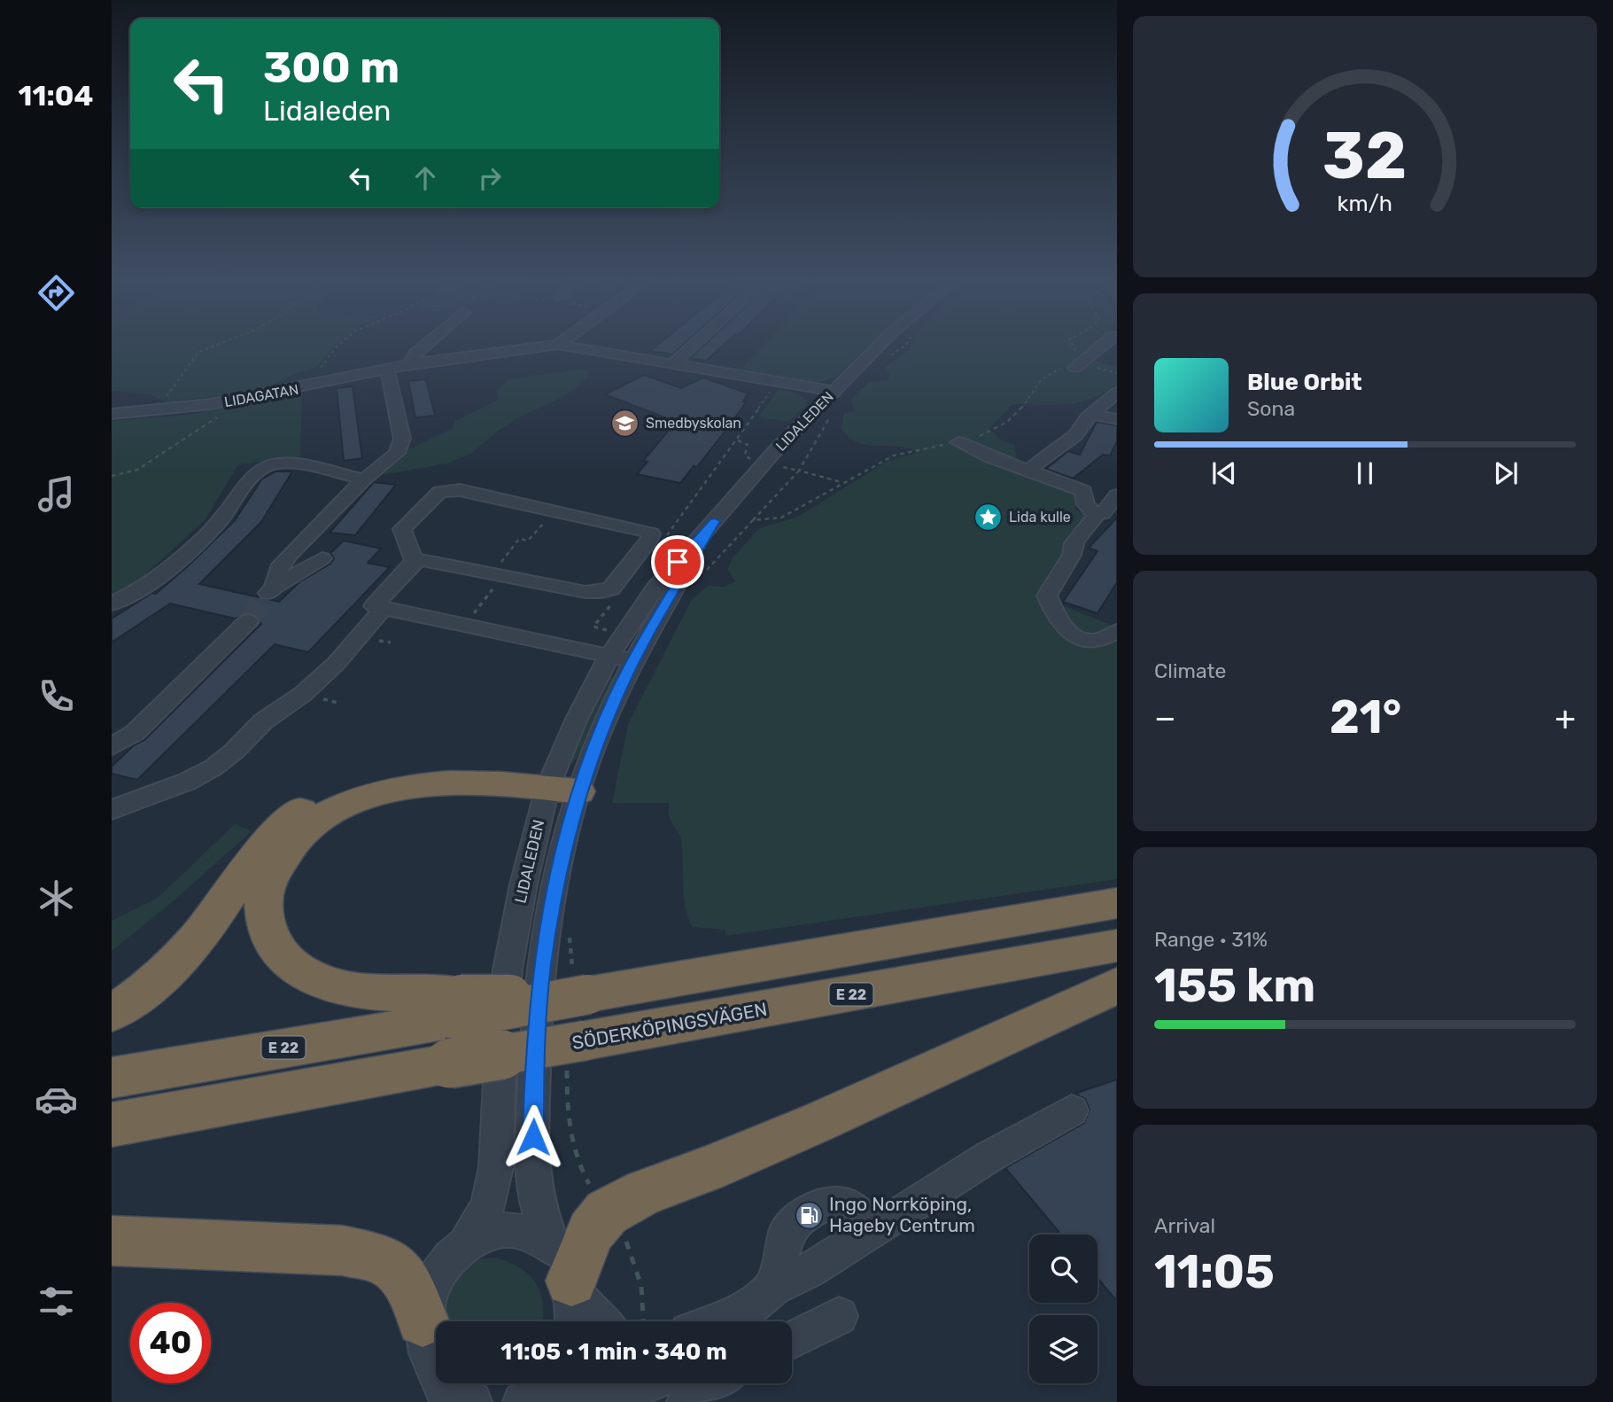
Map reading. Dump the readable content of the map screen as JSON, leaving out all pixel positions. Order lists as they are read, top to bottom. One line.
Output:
{"streets":{"highway":["E 22","SÖDERKÖPINGSVÄGEN"],"street":["LIDAGATAN","LIDALEDEN"]},"crossings":[["LIDAGATAN","LIDALEDEN"]],"places":{"school or university":["Smedbyskolan"],"place":["Lida kulle"],"fuel station":["Ingo Norrköping, Hageby Centrum"]},"page":{"tabs":"11:04","turn":["300 m","Lidaleden"],"song":["Blue Orbit","Sona"],"tile":["Climate",["Range · 31%","155 km"],["Arrival","11:05"]],"heat":["−","21°","+"],"limit":"40","trip":"11:05 · 1 min · 340 m","gauge":["32","km/h"]}}
